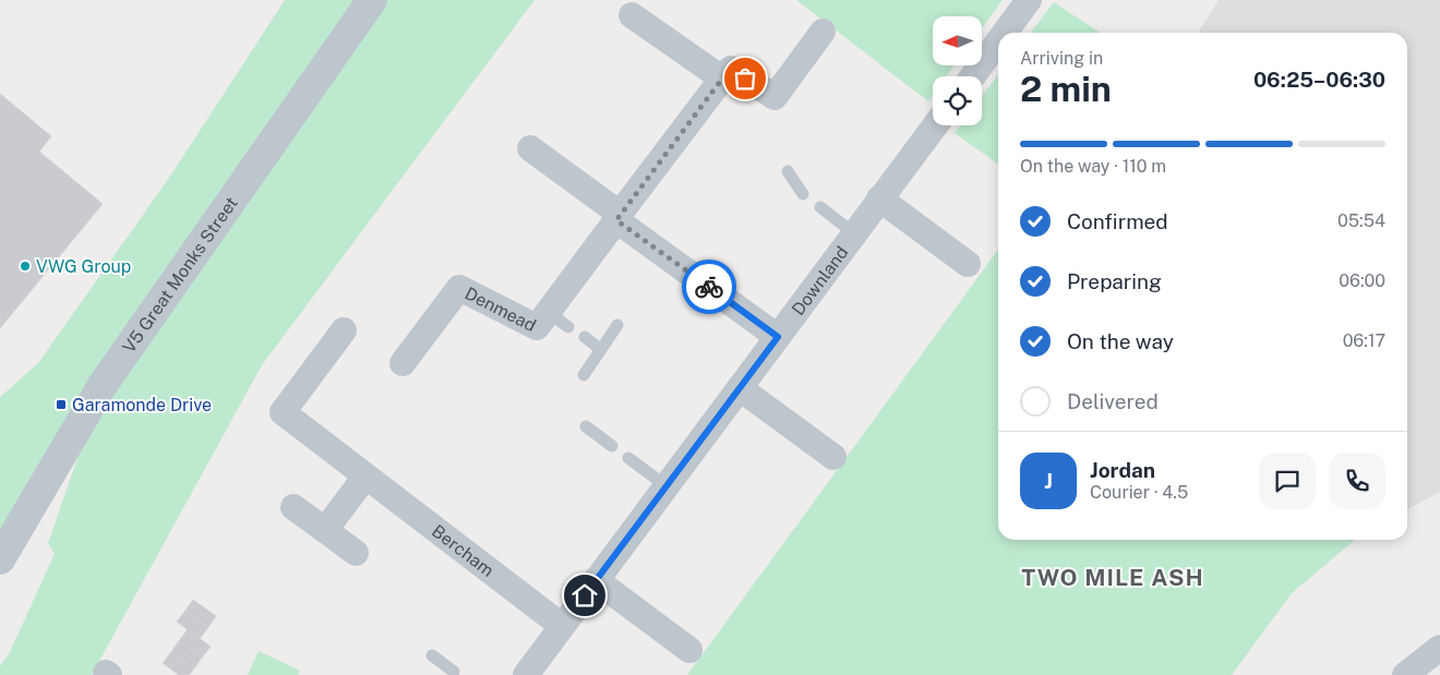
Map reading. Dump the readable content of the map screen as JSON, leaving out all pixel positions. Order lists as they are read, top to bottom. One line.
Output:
{"streets":{"street":["V5 Great Monks Street","Downland","Denmead","Bercham"]},"crossings":[["Downland","Bercham"]],"districts":["TWO MILE ASH"],"places":{"other":["VWG Group"],"transit":["Garamonde Drive"]},"north":"left","page":{"heading":["2 min","Arriving in","06:25–06:30"],"panel":["Jordan","Courier · 4.5"],"bar":"On the way · 110 m","list":[["Confirmed","05:54"],["Preparing","06:00"],["On the way","06:17"],"Delivered"],"round":"J"}}
